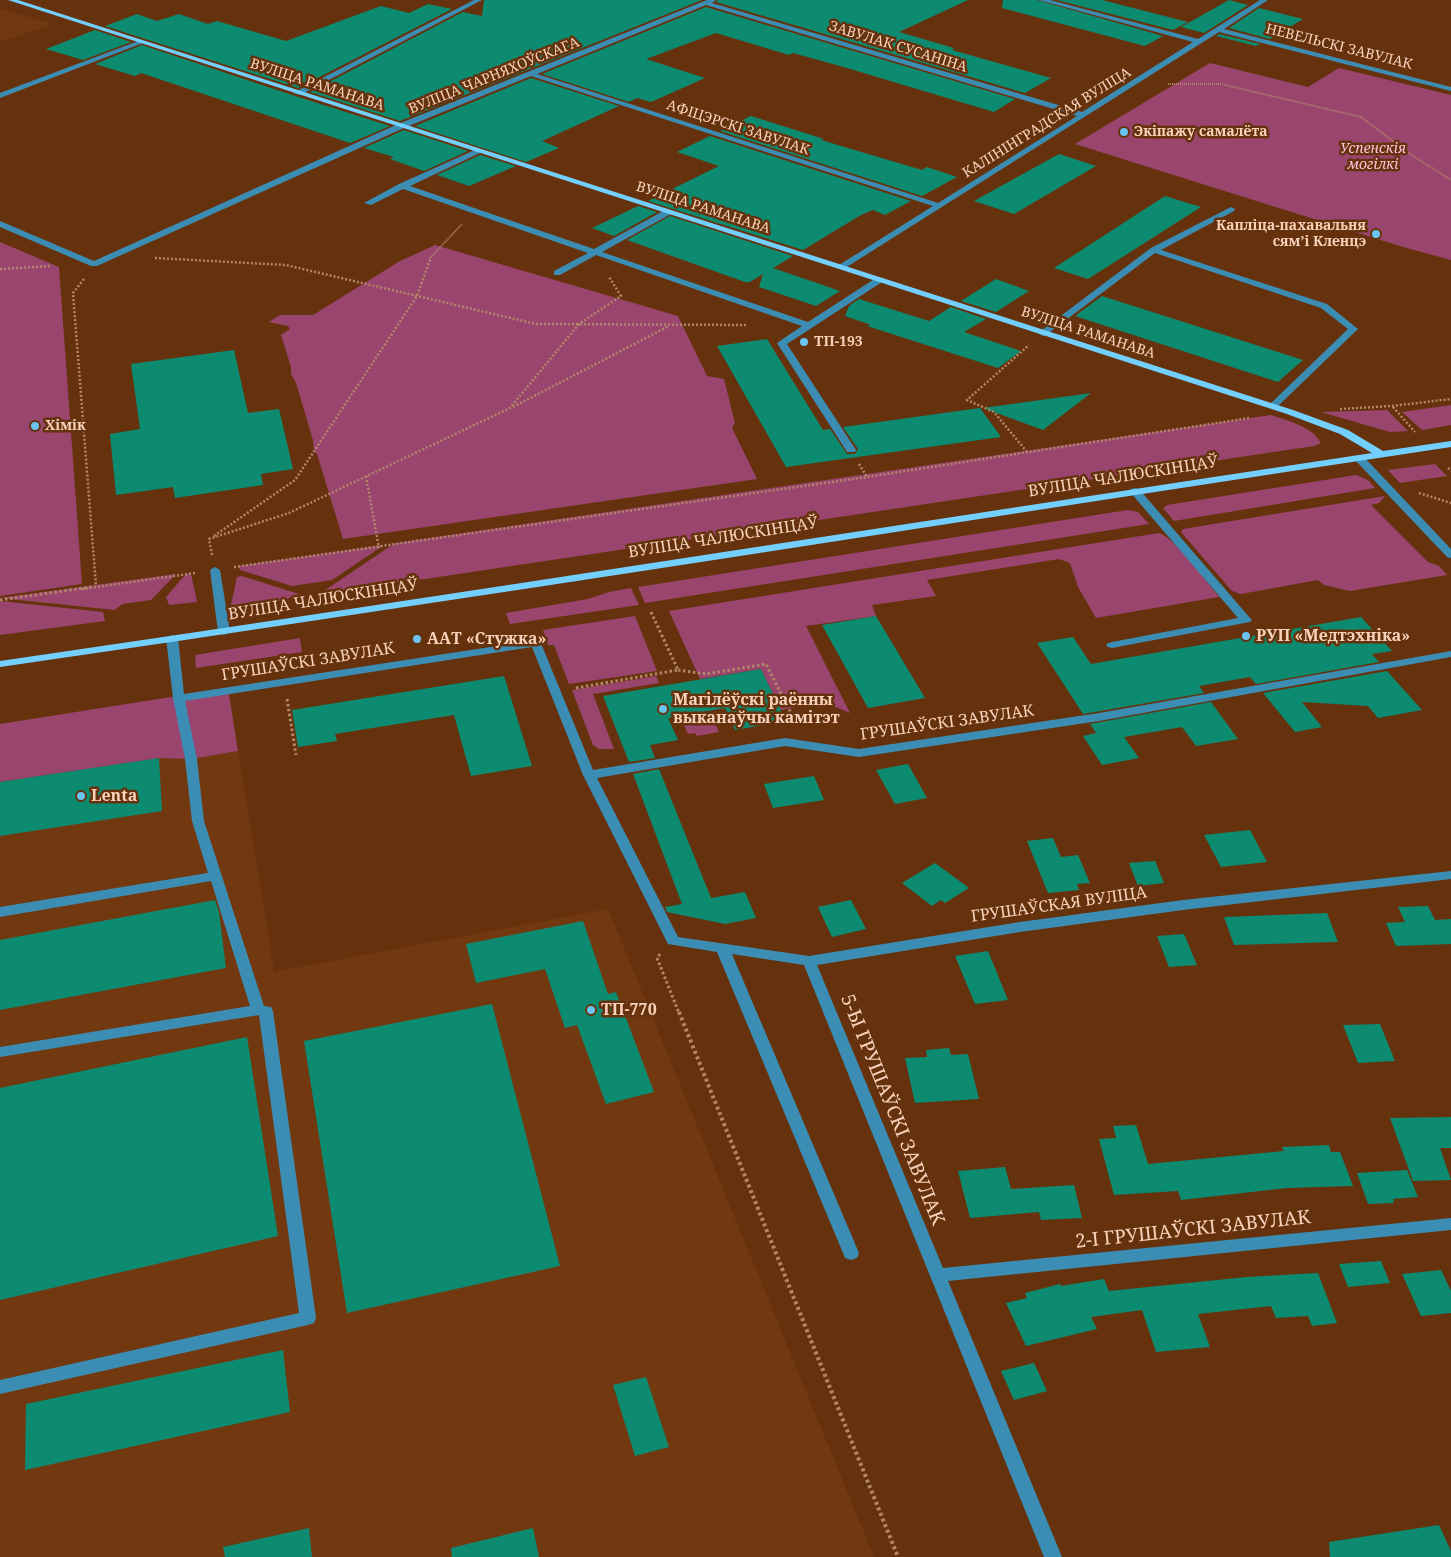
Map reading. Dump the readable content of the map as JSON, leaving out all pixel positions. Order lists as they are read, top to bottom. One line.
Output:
{"streets":{"main road":["ВУЛІЦА РАМАНАВА","ВУЛІЦА ЧАЛЮСКІНЦАЎ"],"street":["ЗАВУЛАК СУСАНІНА","НЕВЕЛЬСКІ ЗАВУЛАК","ВУЛІЦА ЧАРНЯХОЎСКАГА","КАЛІНІНГРАДСКАЯ ВУЛІЦА","АФІЦЭРСКІ ЗАВУЛАК","ГРУШАЎСКІ ЗАВУЛАК","ГРУШАЎСКАЯ ВУЛІЦА","5-Ы ГРУШАЎСКІ ЗАВУЛАК","2-І ГРУШАЎСКІ ЗАВУЛАК"]},"crossings":[["ЗАВУЛАК СУСАНІНА","ВУЛІЦА ЧАРНЯХОЎСКАГА"],["ЗАВУЛАК СУСАНІНА","КАЛІНІНГРАДСКАЯ ВУЛІЦА"],["НЕВЕЛЬСКІ ЗАВУЛАК","КАЛІНІНГРАДСКАЯ ВУЛІЦА"],["ВУЛІЦА ЧАРНЯХОЎСКАГА","ВУЛІЦА РАМАНАВА"],["ВУЛІЦА ЧАРНЯХОЎСКАГА","АФІЦЭРСКІ ЗАВУЛАК"],["ВУЛІЦА РАМАНАВА","КАЛІНІНГРАДСКАЯ ВУЛІЦА"],["ВУЛІЦА РАМАНАВА","ВУЛІЦА ЧАЛЮСКІНЦАЎ"],["КАЛІНІНГРАДСКАЯ ВУЛІЦА","АФІЦЭРСКІ ЗАВУЛАК"],["ГРУШАЎСКАЯ ВУЛІЦА","5-Ы ГРУШАЎСКІ ЗАВУЛАК"],["5-Ы ГРУШАЎСКІ ЗАВУЛАК","2-І ГРУШАЎСКІ ЗАВУЛАК"]],"parks":["Успенскія могілкі"],"places":["Экіпажу самалёта","Капліца-пахавальня сямʼі Кленцэ","ТП-193","Хімік","РУП «Медтэхніка»","ААТ «Стужка»","Магілёўскі раённы выканаўчы камітэт","Lenta","ТП-770"]}
